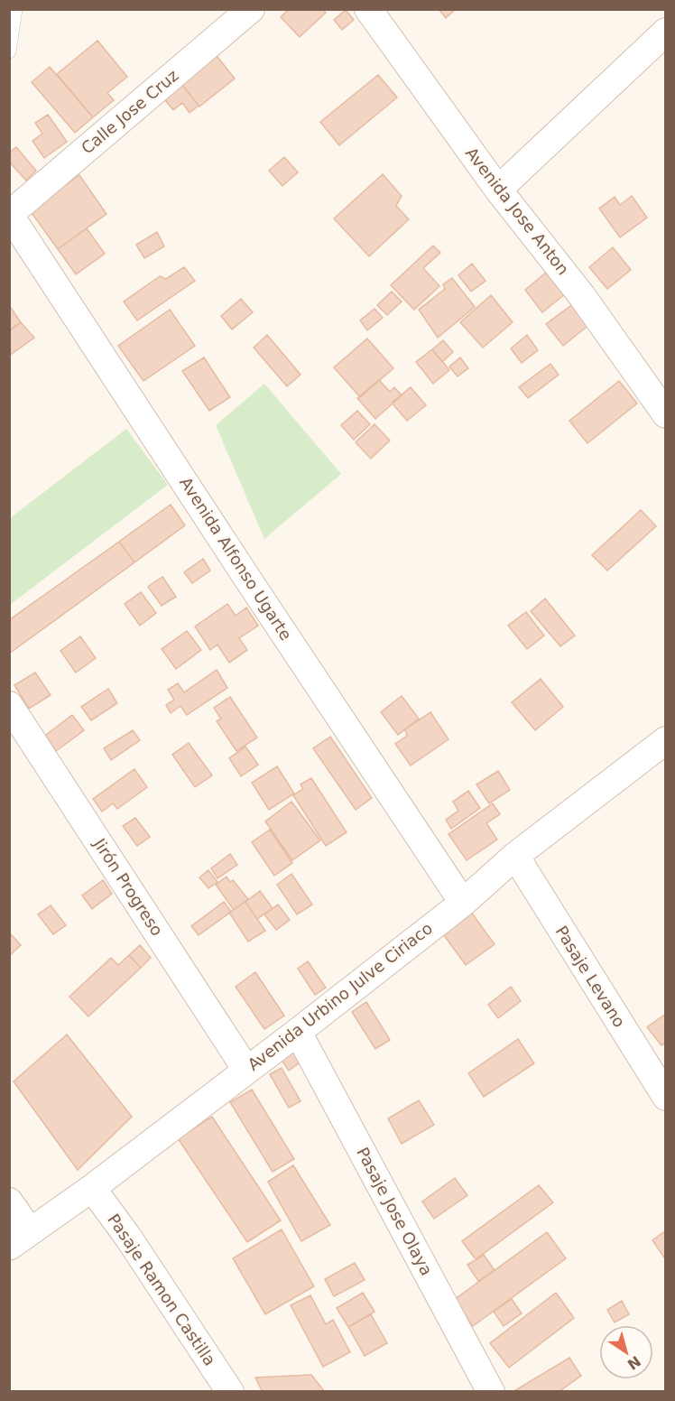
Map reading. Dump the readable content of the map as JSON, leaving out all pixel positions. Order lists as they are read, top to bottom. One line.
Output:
{"streets":{"street":["Calle Jose Cruz","Avenida Jose Anton","Avenida Alfonso Ugarte","Jirón Progreso","Pasaje Levano","Avenida Urbino Julve Ciriaco","Pasaje Jose Olaya","Pasaje Ramon Castilla"]},"crossings":[["Calle Jose Cruz","Avenida Alfonso Ugarte"],["Avenida Alfonso Ugarte","Avenida Urbino Julve Ciriaco"],["Jirón Progreso","Avenida Urbino Julve Ciriaco"],["Pasaje Levano","Avenida Urbino Julve Ciriaco"],["Avenida Urbino Julve Ciriaco","Pasaje Jose Olaya"],["Avenida Urbino Julve Ciriaco","Pasaje Ramon Castilla"]],"north":"bottom right"}
